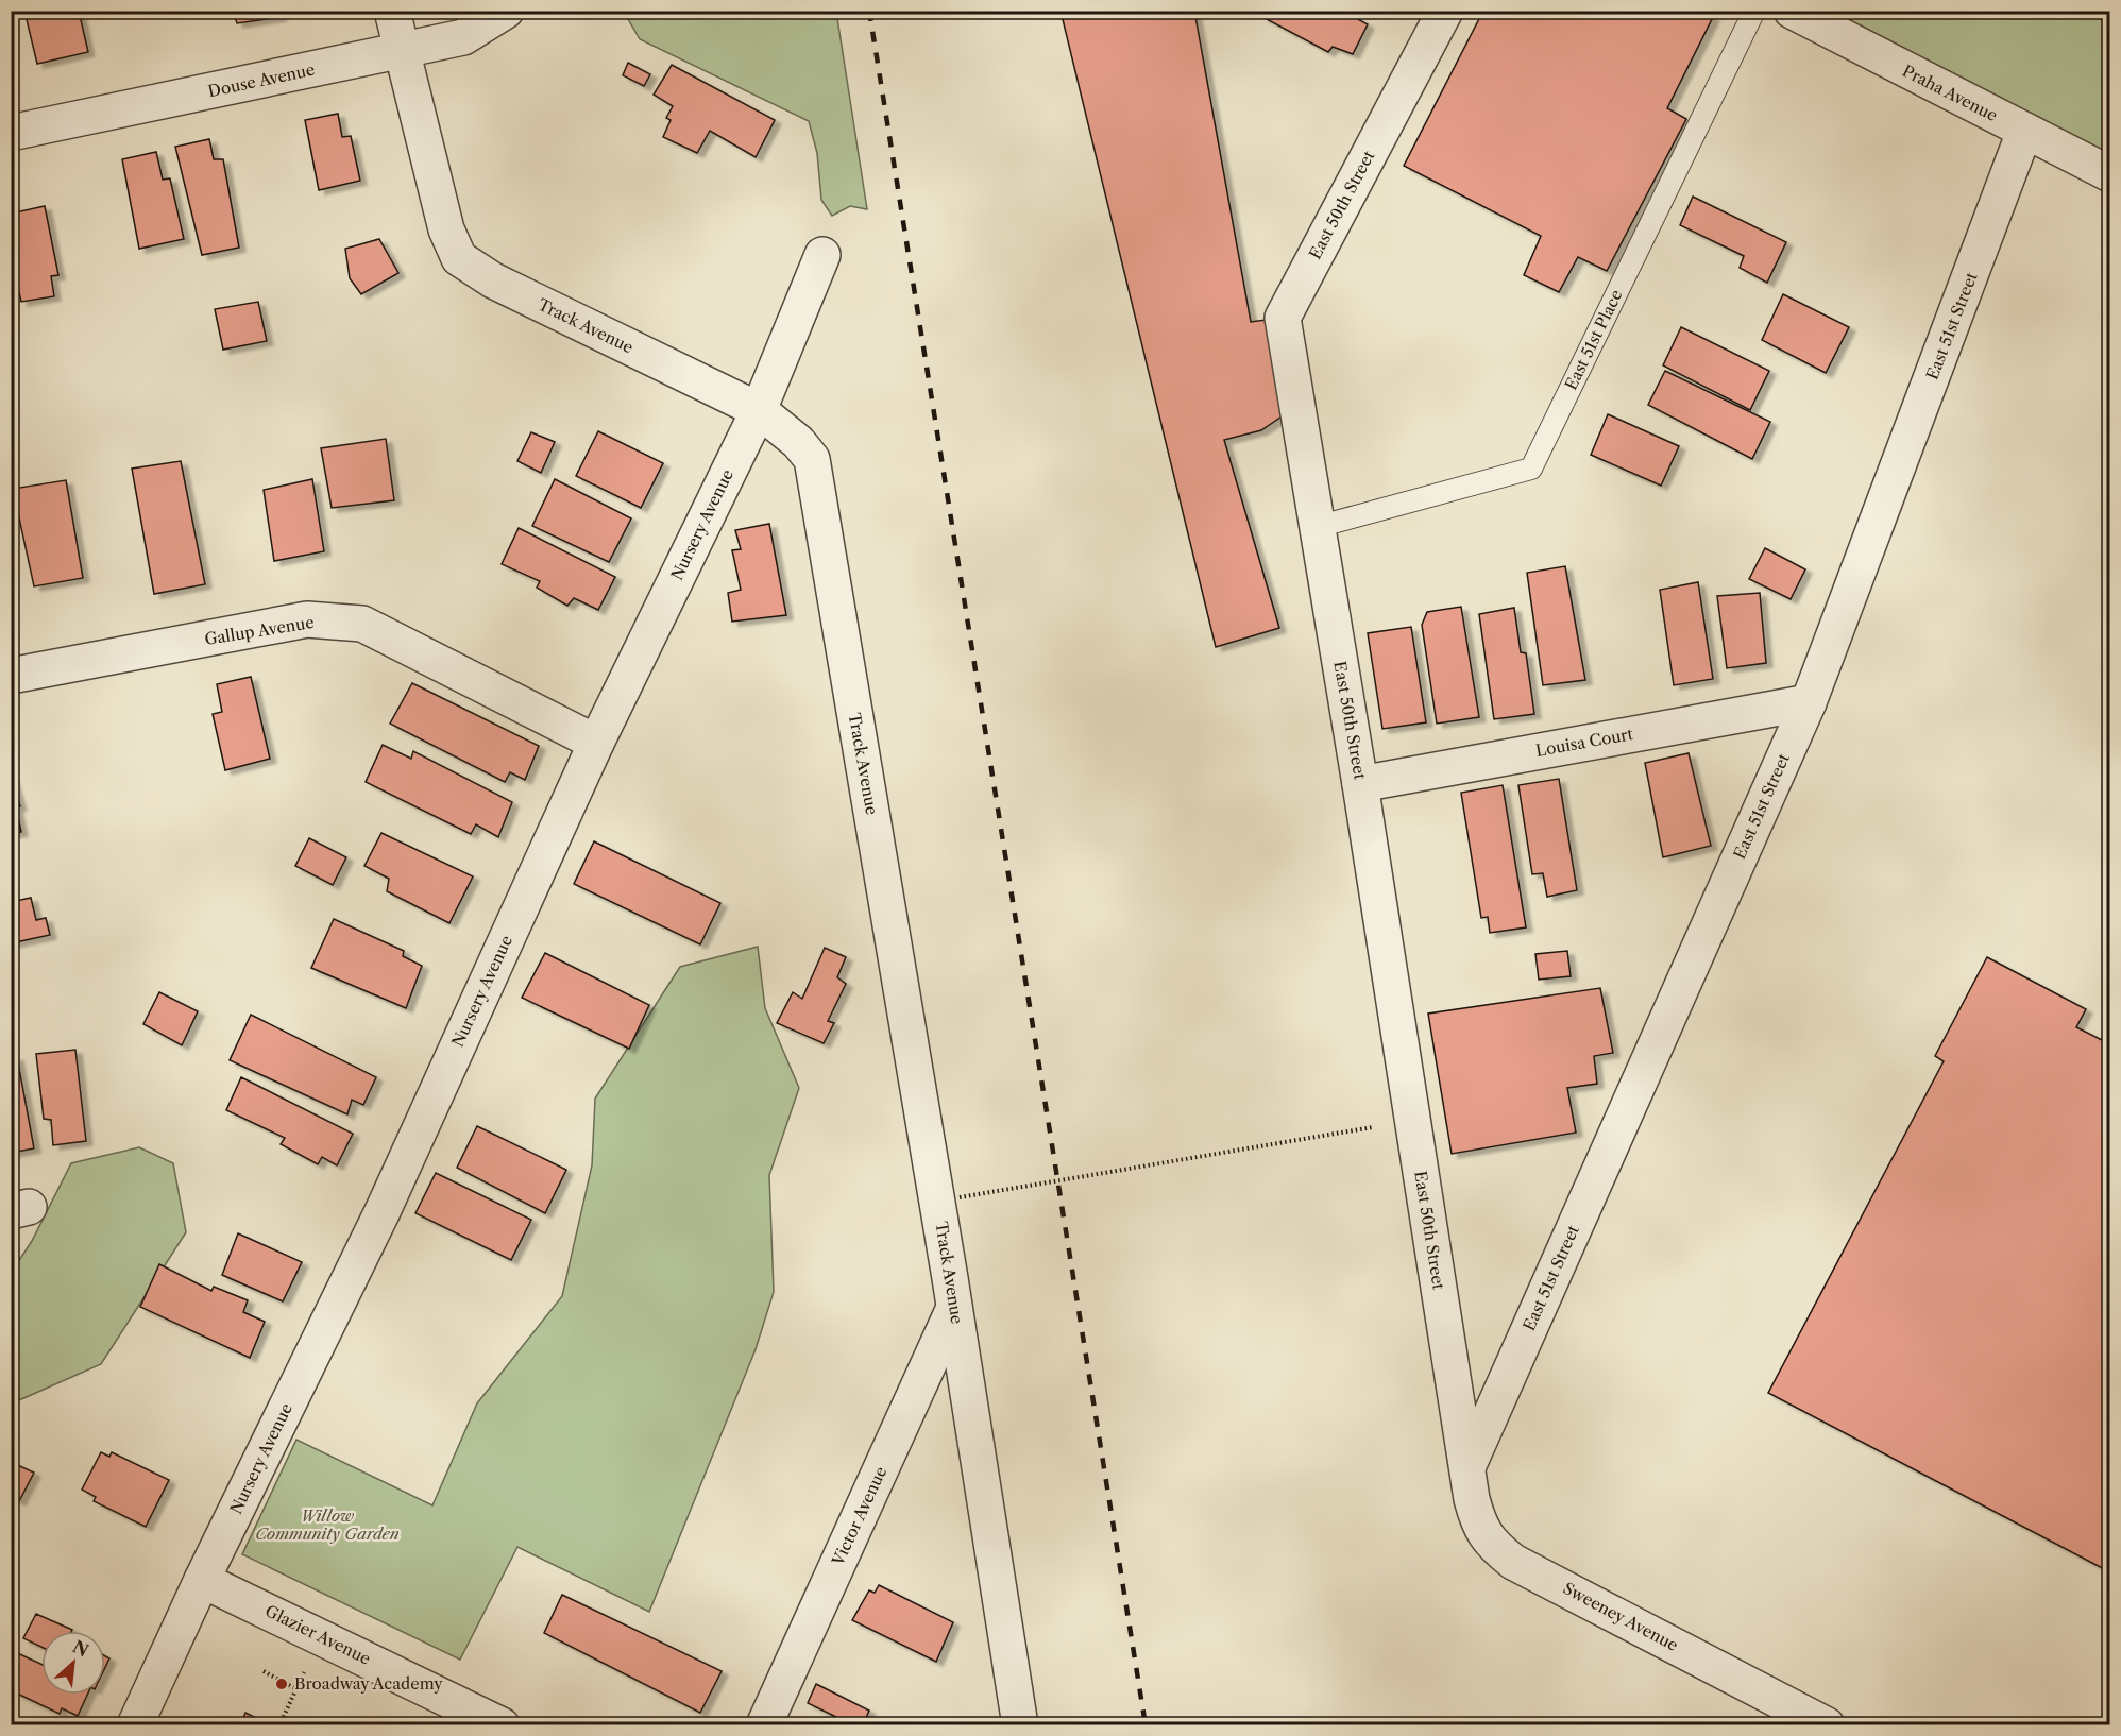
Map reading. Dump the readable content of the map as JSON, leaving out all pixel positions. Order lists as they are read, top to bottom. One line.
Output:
{"streets":{"street":["Douse Avenue","Praha Avenue","East 50th Street","Track Avenue","East 51st Street","Nursery Avenue","Gallup Avenue","Louisa Court","Victor Avenue","Sweeney Avenue","Glazier Avenue"],"lane":["East 51st Place"]},"crossings":[["Douse Avenue","Track Avenue"],["Praha Avenue","East 51st Street"],["East 50th Street","East 51st Street"],["East 50th Street","East 51st Place"],["East 50th Street","Louisa Court"],["East 50th Street","Sweeney Avenue"],["Track Avenue","Nursery Avenue"],["Track Avenue","Victor Avenue"],["East 51st Street","Louisa Court"],["East 51st Street","Sweeney Avenue"],["Nursery Avenue","Gallup Avenue"],["Nursery Avenue","Glazier Avenue"]],"parks":["Willow Community Garden"],"places":["Broadway Academy"],"north":"top right"}
